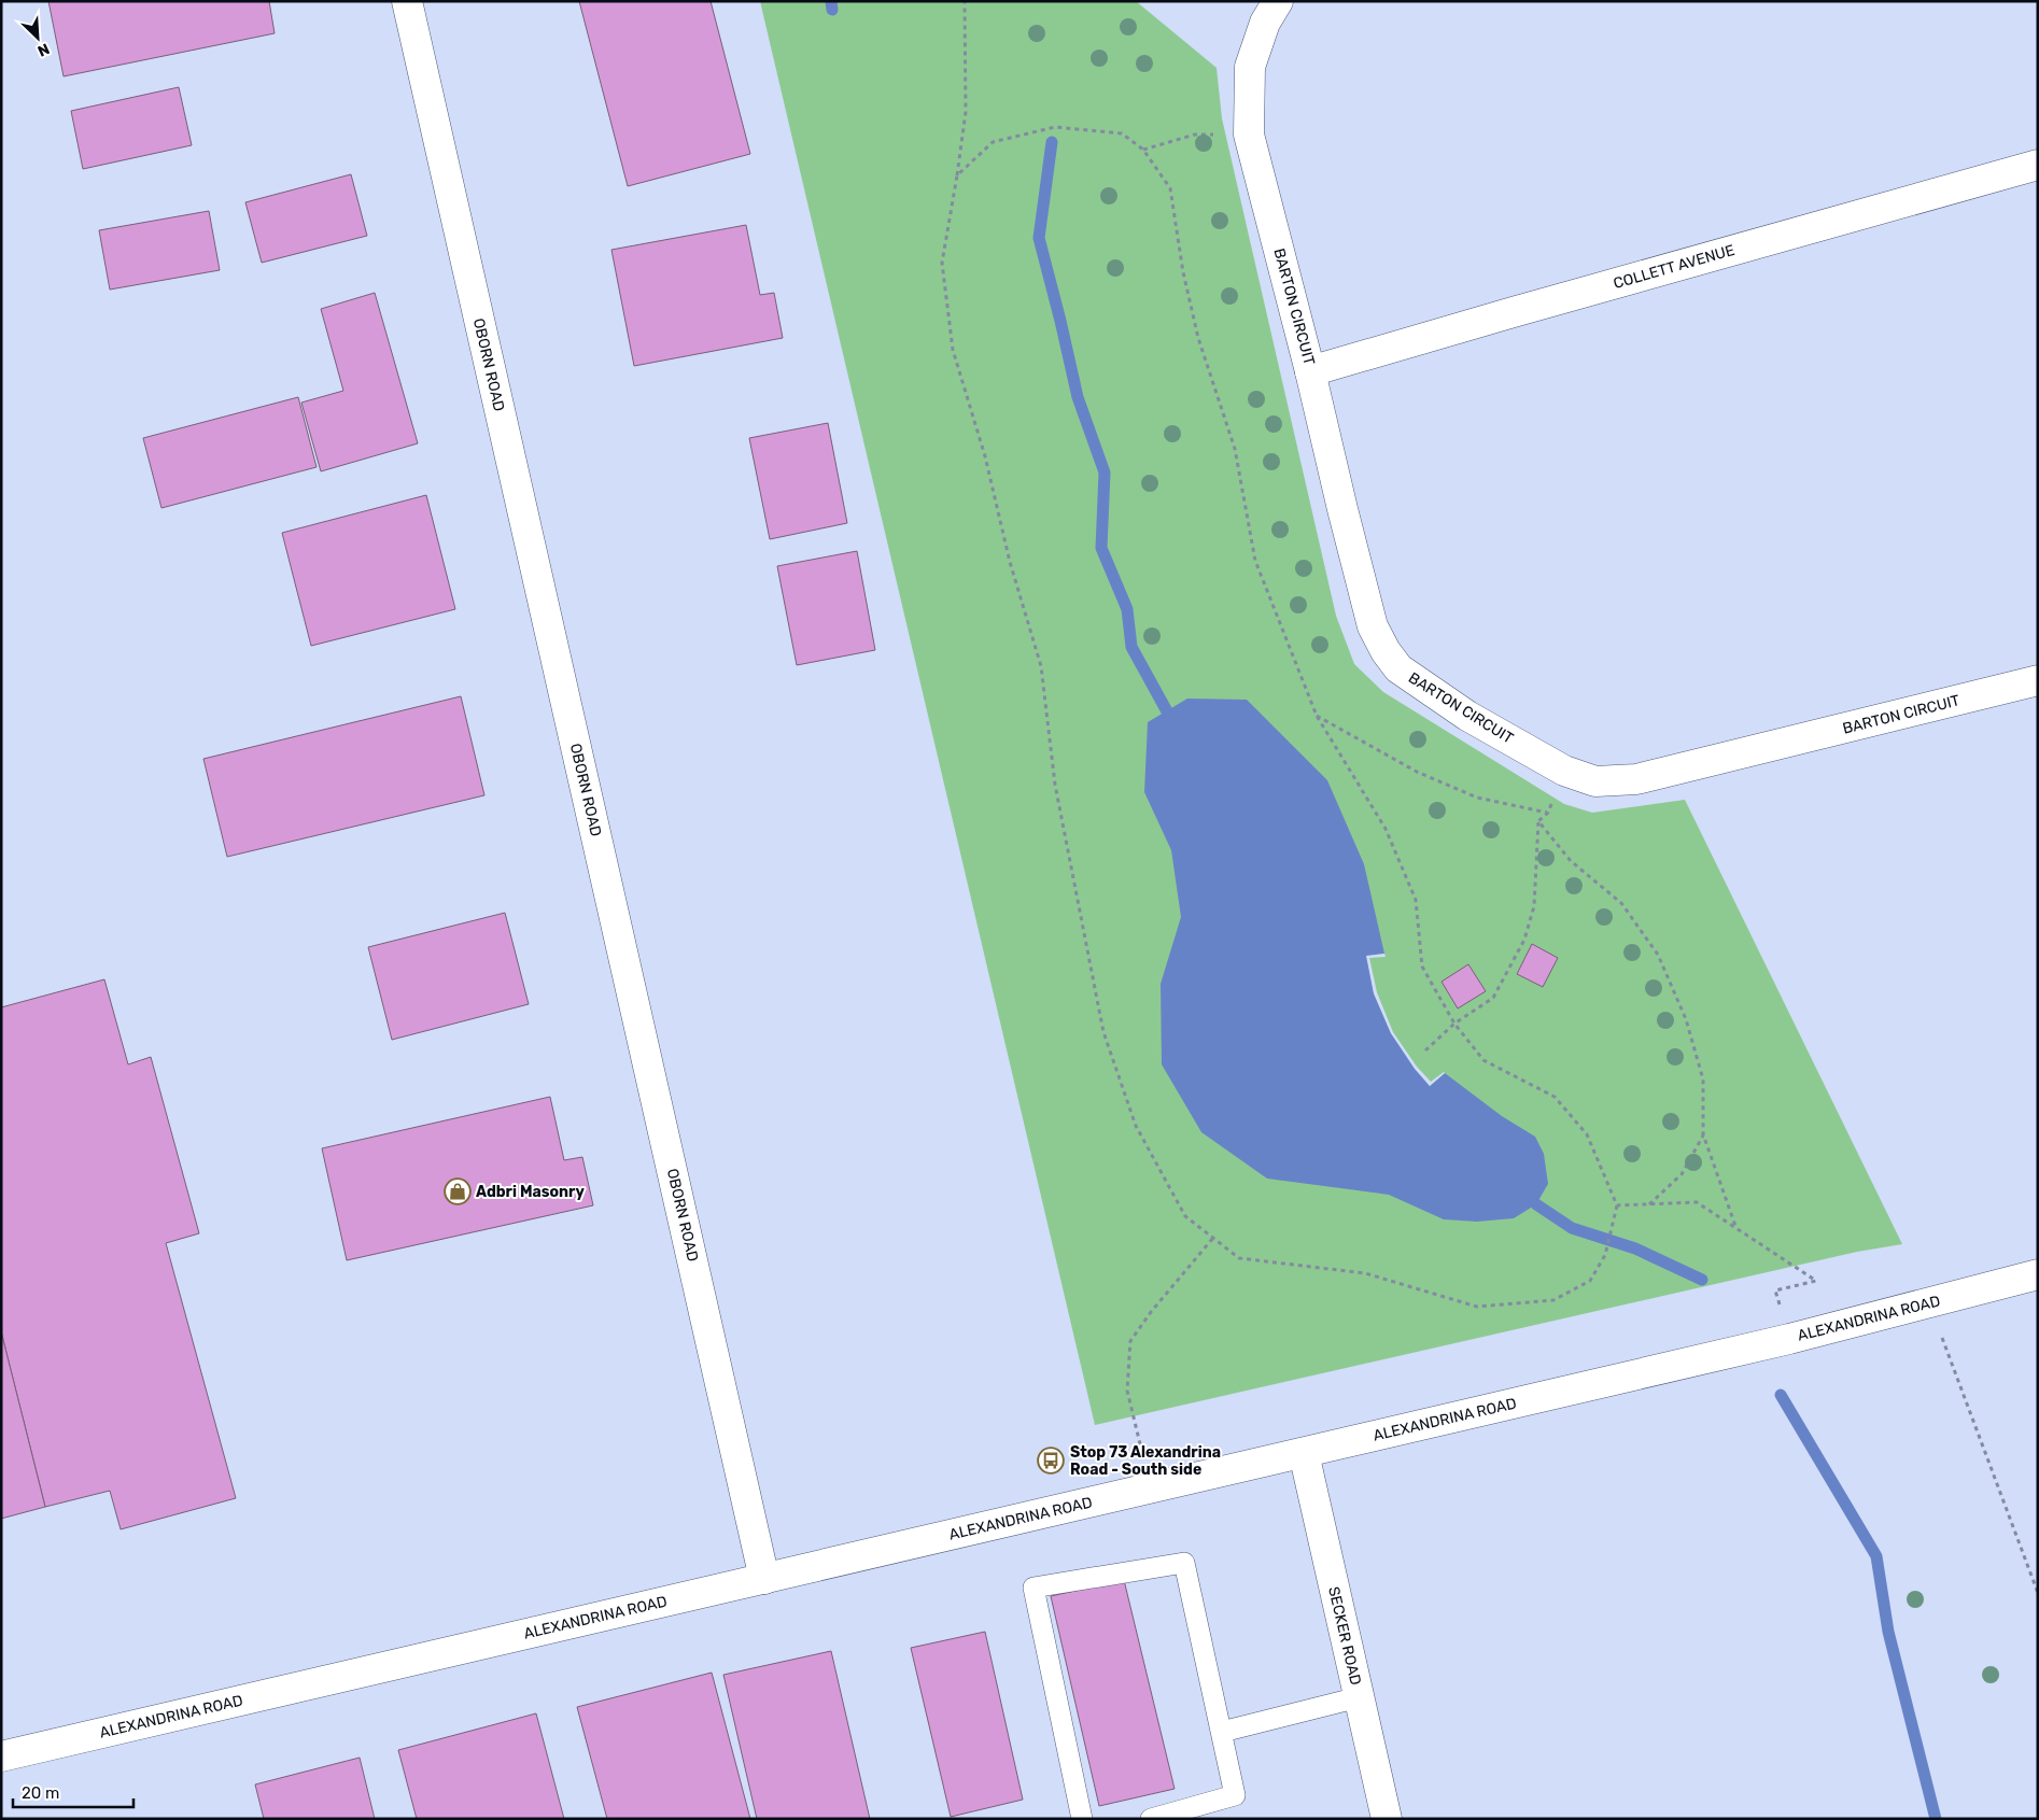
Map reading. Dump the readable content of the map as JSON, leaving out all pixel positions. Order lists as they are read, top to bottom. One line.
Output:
{"streets":{"street":["COLLETT AVENUE","BARTON CIRCUIT","OBORN ROAD","ALEXANDRINA ROAD","SECKER ROAD"]},"crossings":[["COLLETT AVENUE","BARTON CIRCUIT"],["OBORN ROAD","ALEXANDRINA ROAD"],["ALEXANDRINA ROAD","SECKER ROAD"]],"places":{"shop":["Adbri Masonry"],"bus stop":["Stop 73 Alexandrina Road - South side"]},"scale_bar":"20 m","north":"bottom right"}
